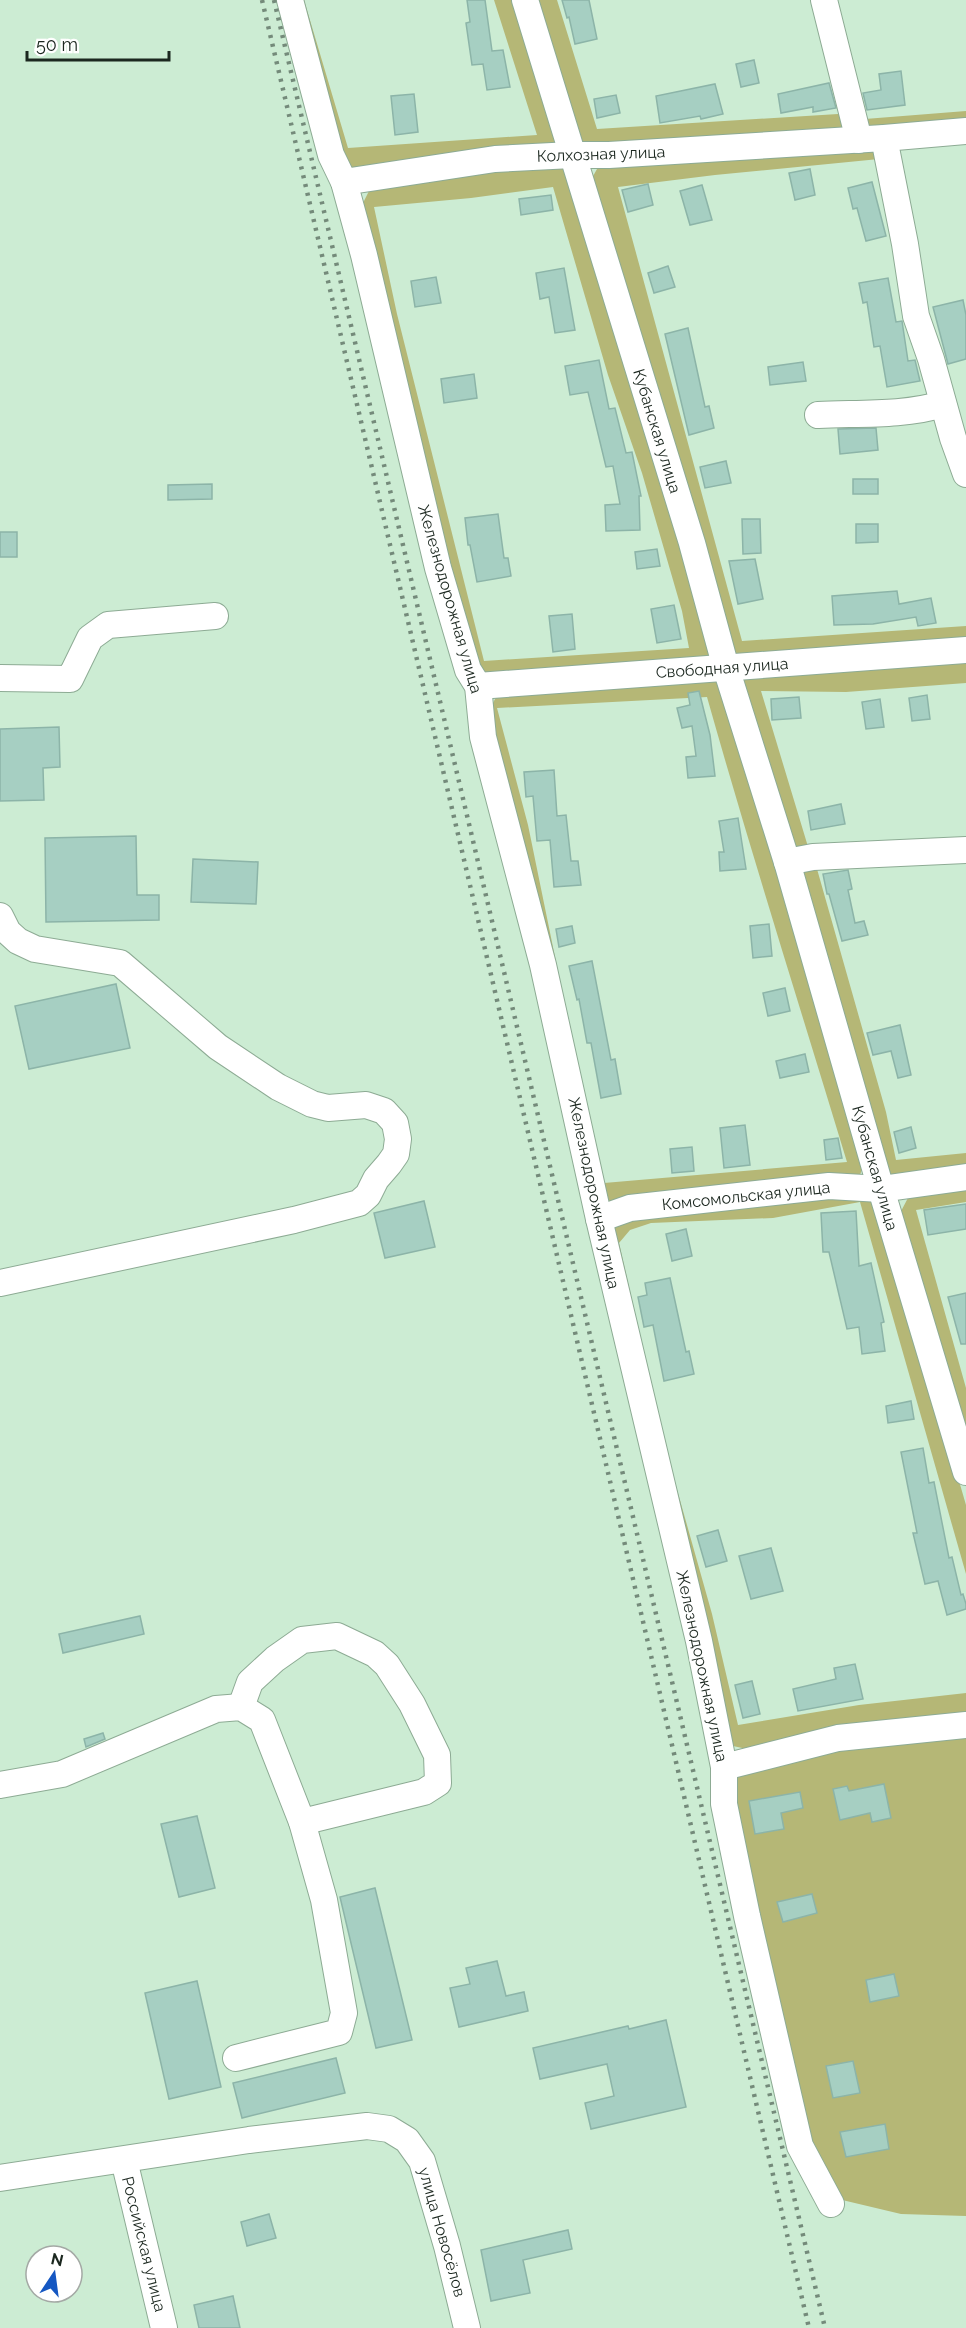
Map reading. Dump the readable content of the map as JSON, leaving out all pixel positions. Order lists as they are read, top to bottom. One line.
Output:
{"streets":{"street":["Колхозная улица","Кубанская улица","Железнодорожная улица","Свободная улица","Комсомольская улица","улица Новосёлов","Российская улица"]},"crossings":[["Колхозная улица","Кубанская улица"],["Колхозная улица","Железнодорожная улица"],["Кубанская улица","Свободная улица"],["Кубанская улица","Комсомольская улица"],["Железнодорожная улица","Свободная улица"],["Железнодорожная улица","Комсомольская улица"],["улица Новосёлов","Российская улица"]],"scale_bar":"50 m","north":"top"}
